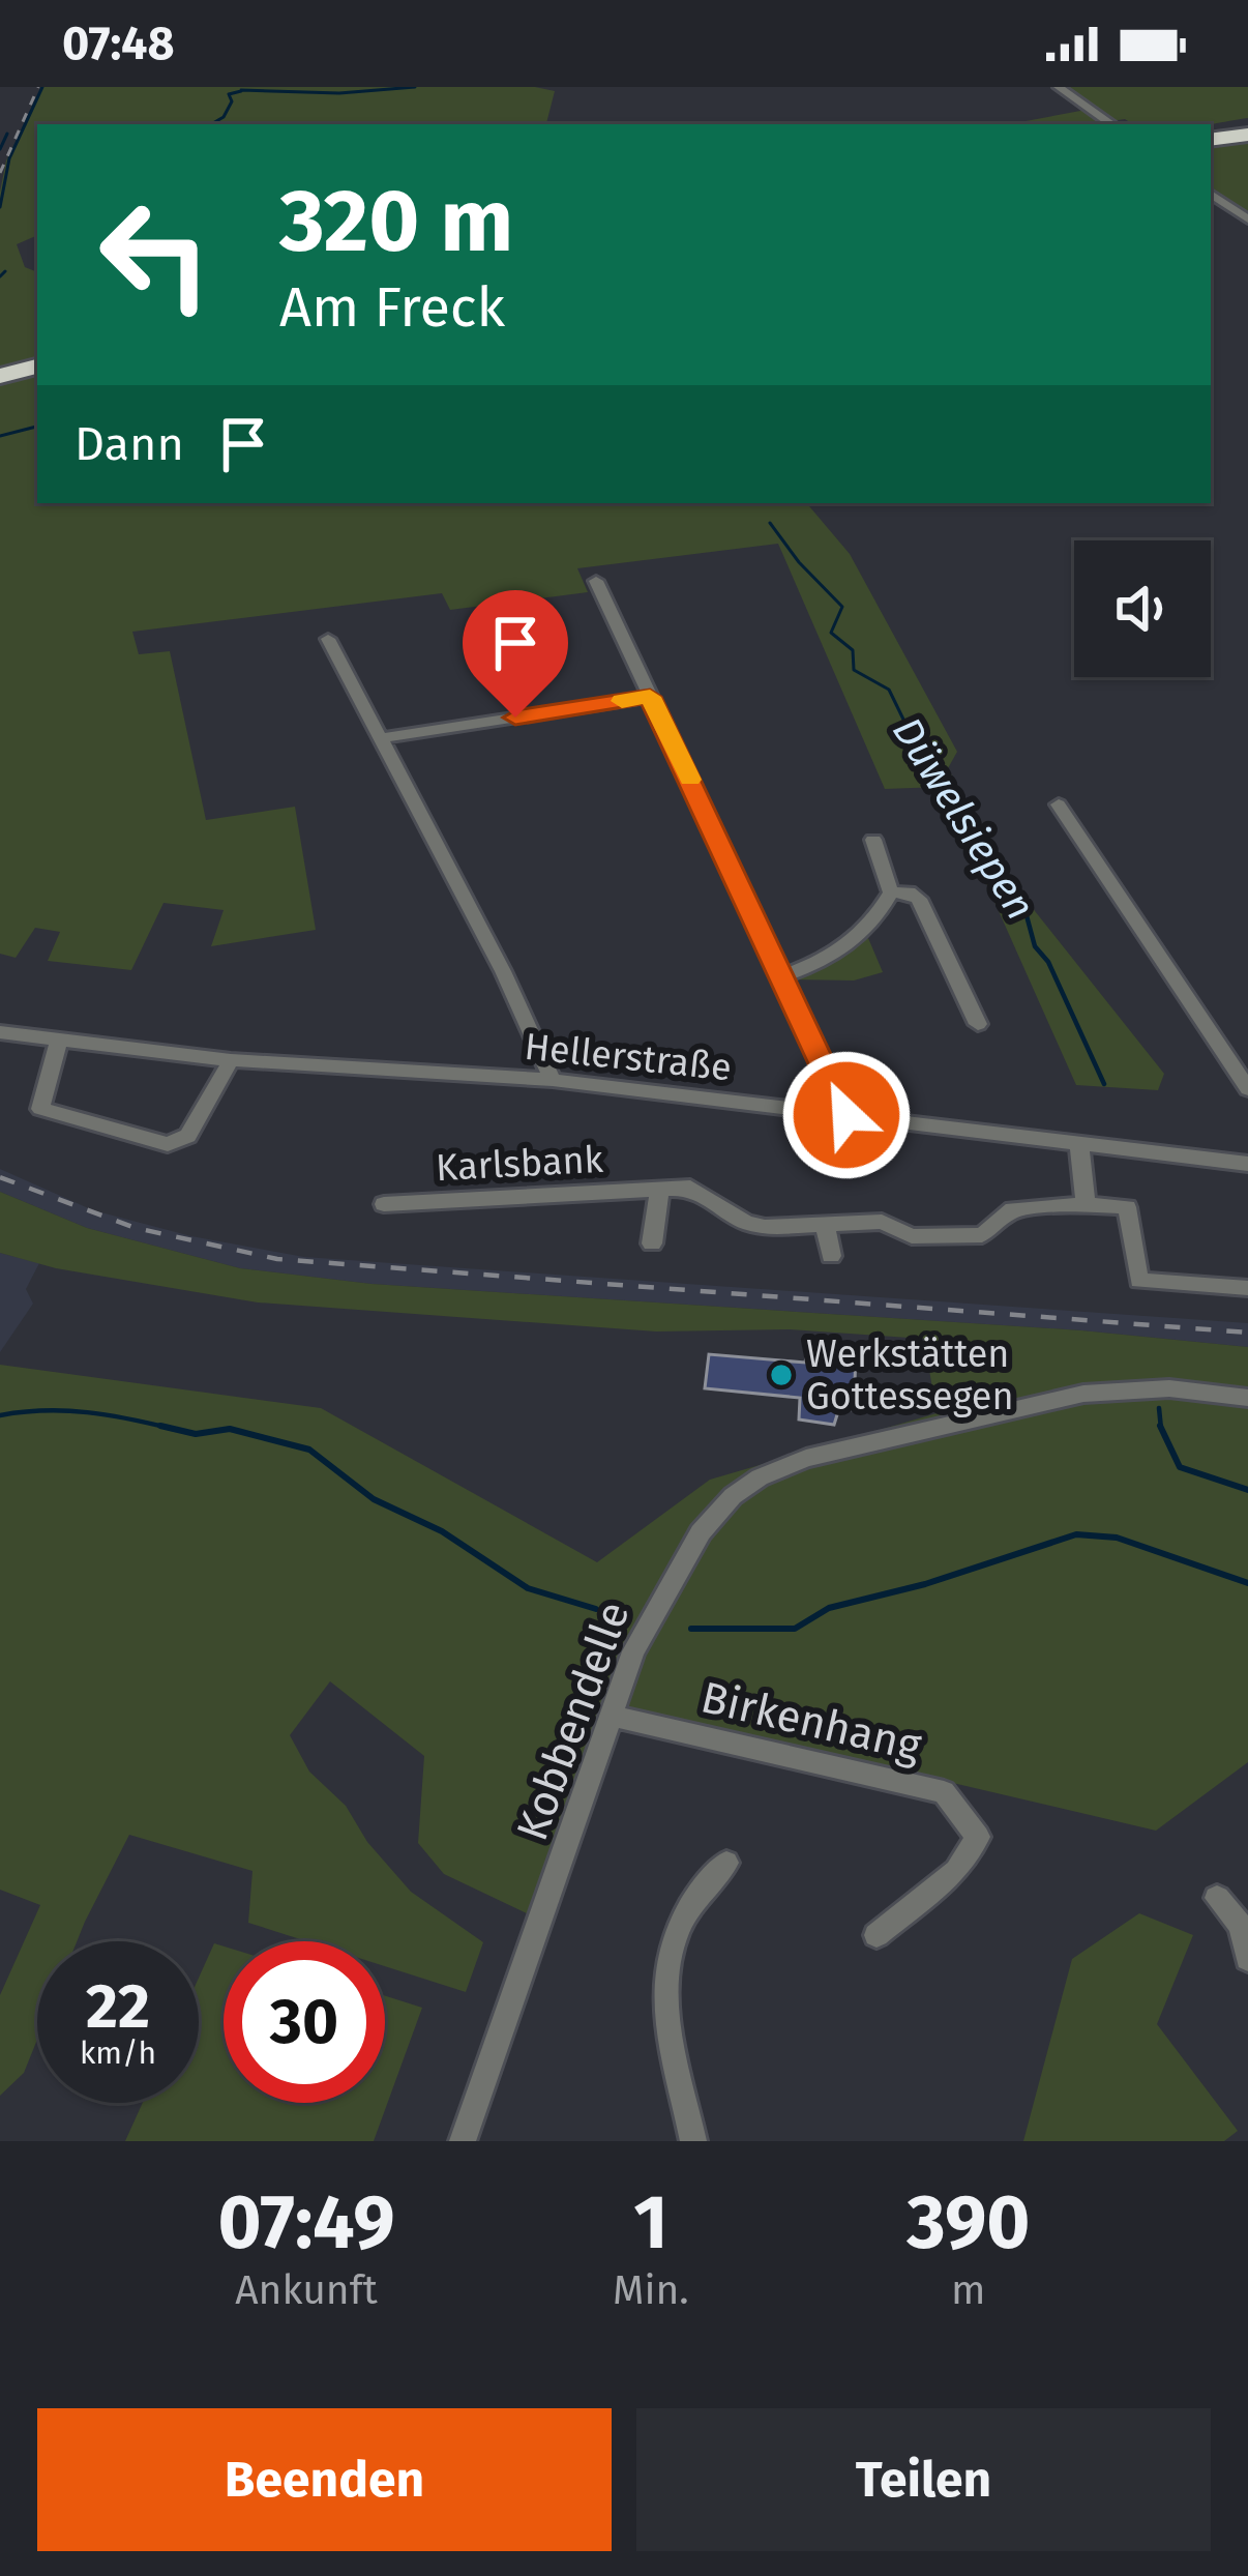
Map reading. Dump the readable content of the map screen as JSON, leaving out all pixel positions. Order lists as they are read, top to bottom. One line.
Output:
{"streets":{"street":["Hellerstraße","Karlsbank","Kobbendelle","Birkenhang"]},"crossings":[["Kobbendelle","Birkenhang"]],"water":["Düwelsiepen"],"places":["Werkstätten Gottessegen"],"page":{"status":"07:48","turn":["320 m","Am Freck"],"then":"Dann","speed":"22 km/h","limit":"30","eta":["07:49","Ankunft","1","Min.","390","m"],"buttons":["Beenden","Teilen"]}}
